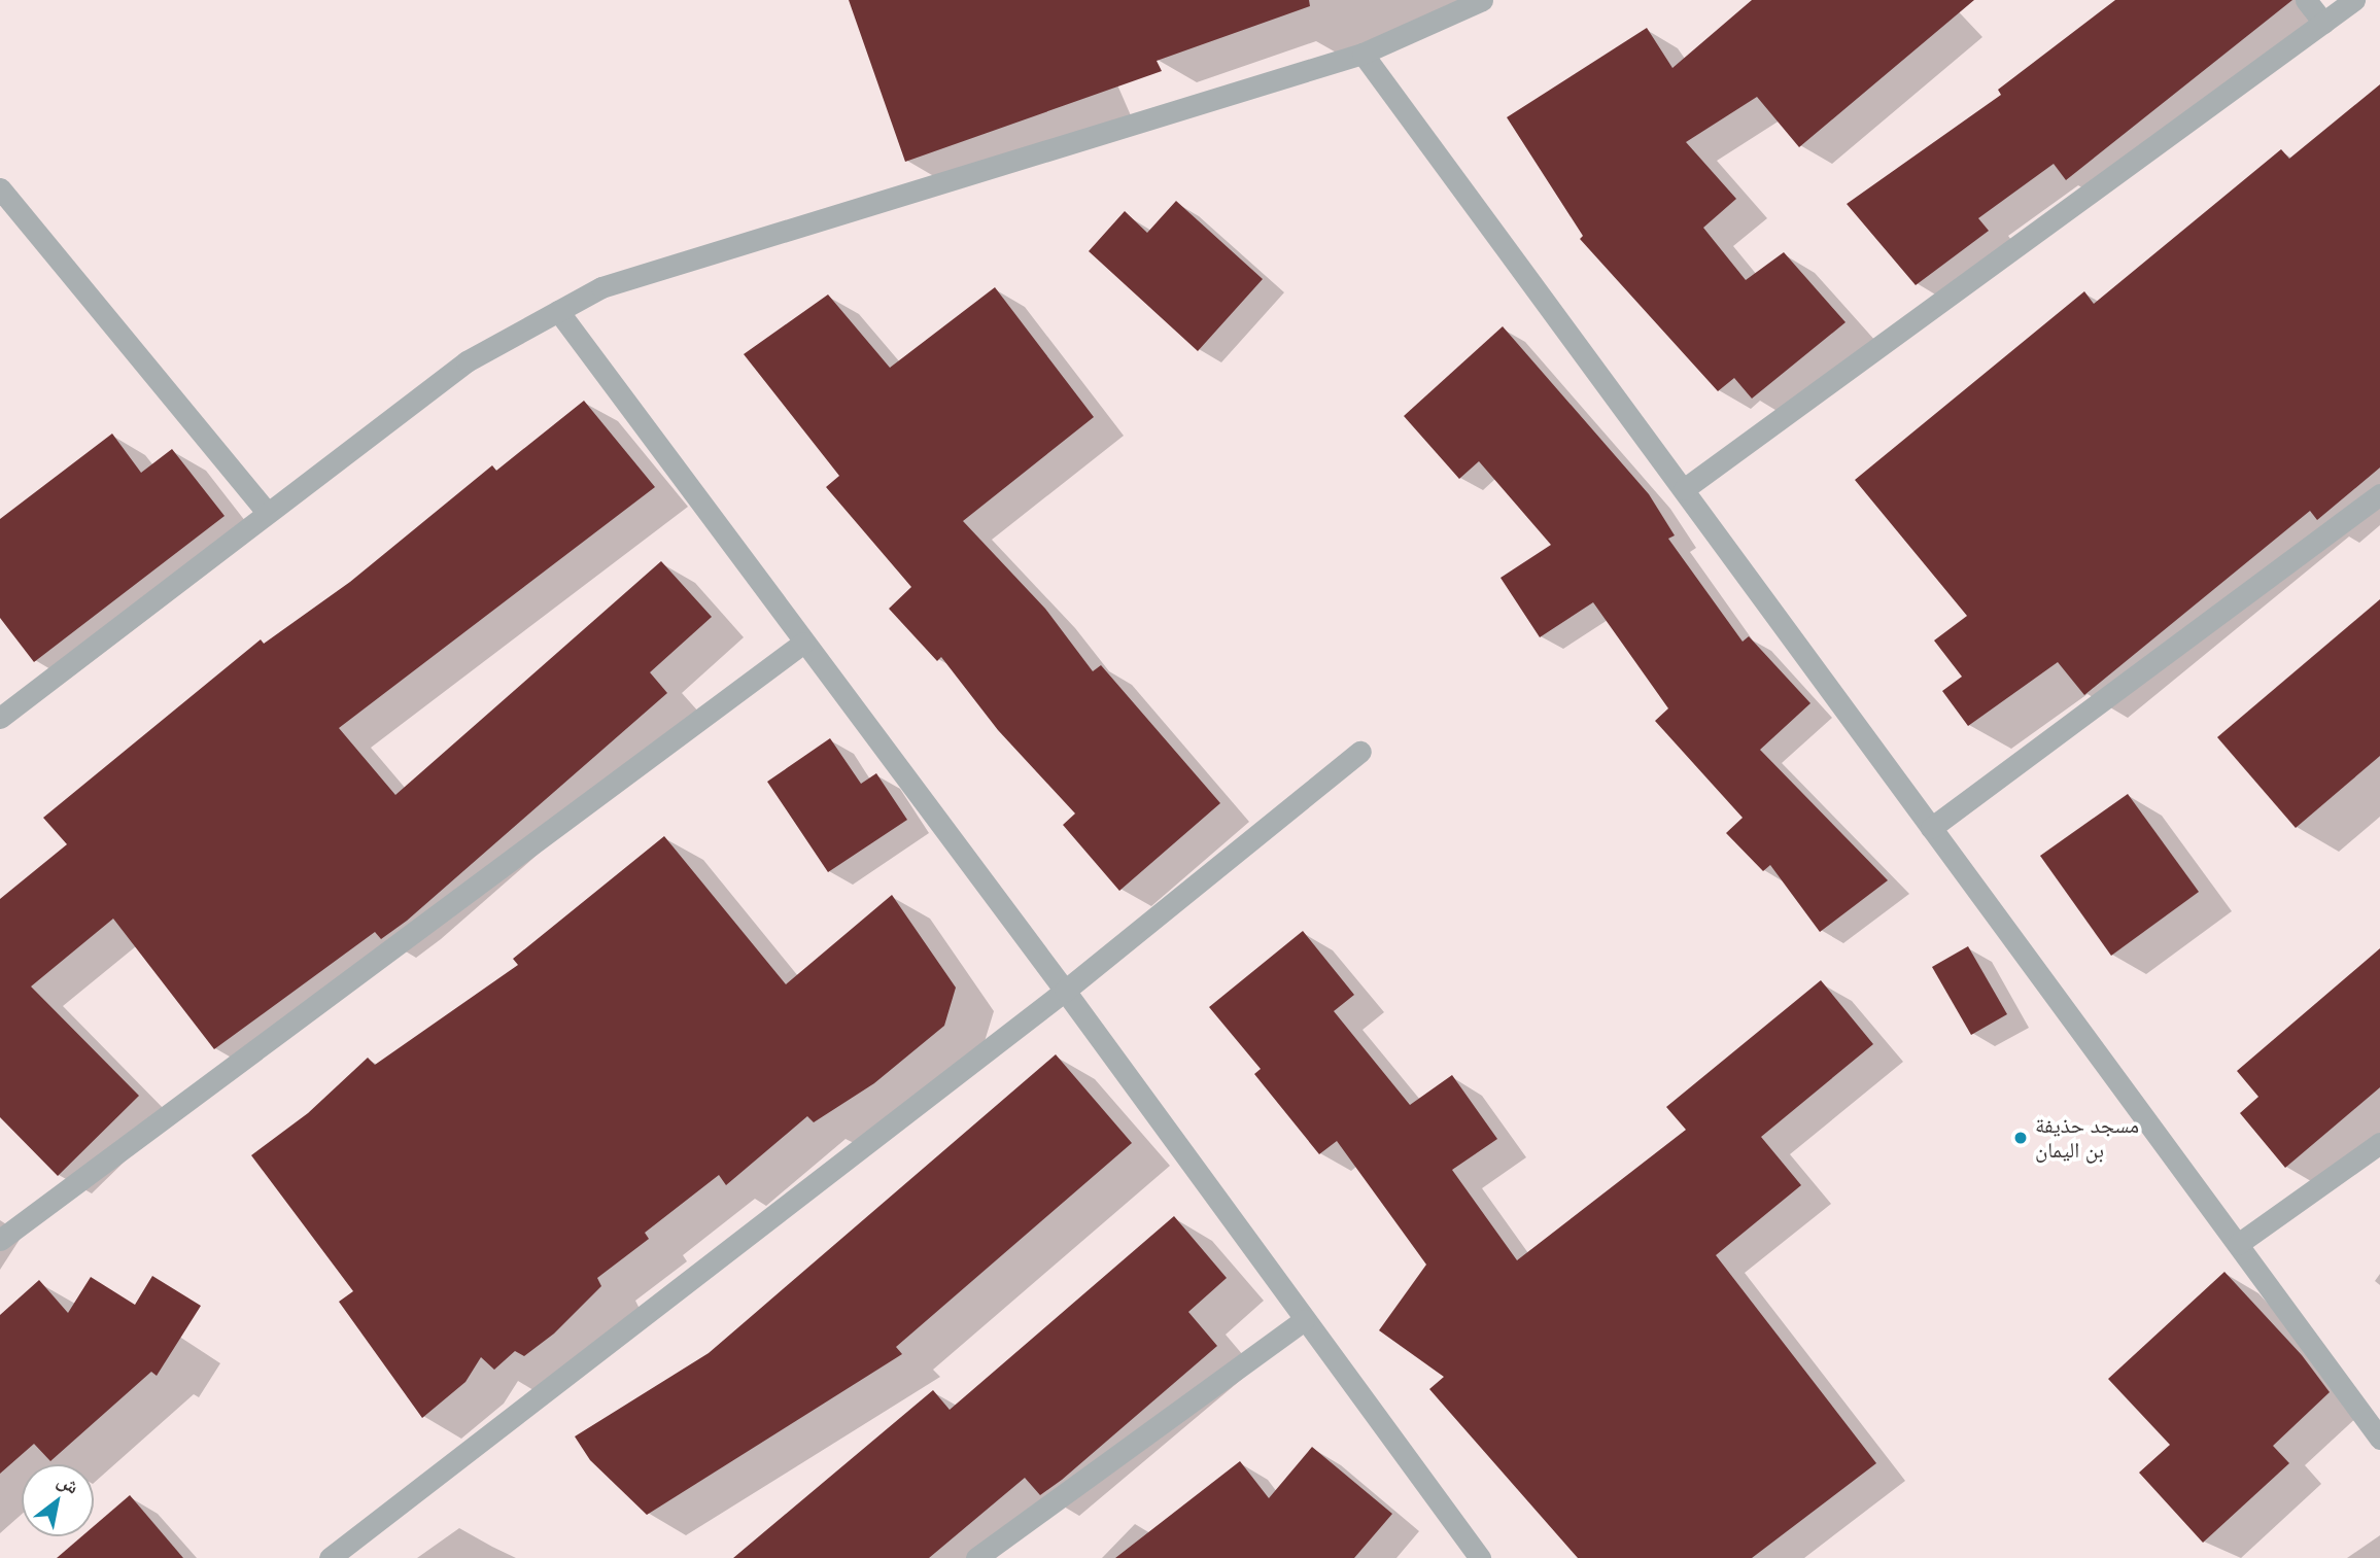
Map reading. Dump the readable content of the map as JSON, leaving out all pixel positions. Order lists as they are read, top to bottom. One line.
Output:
{"places":["مسجد حذيفة بن اليمان"],"north":"top right"}
